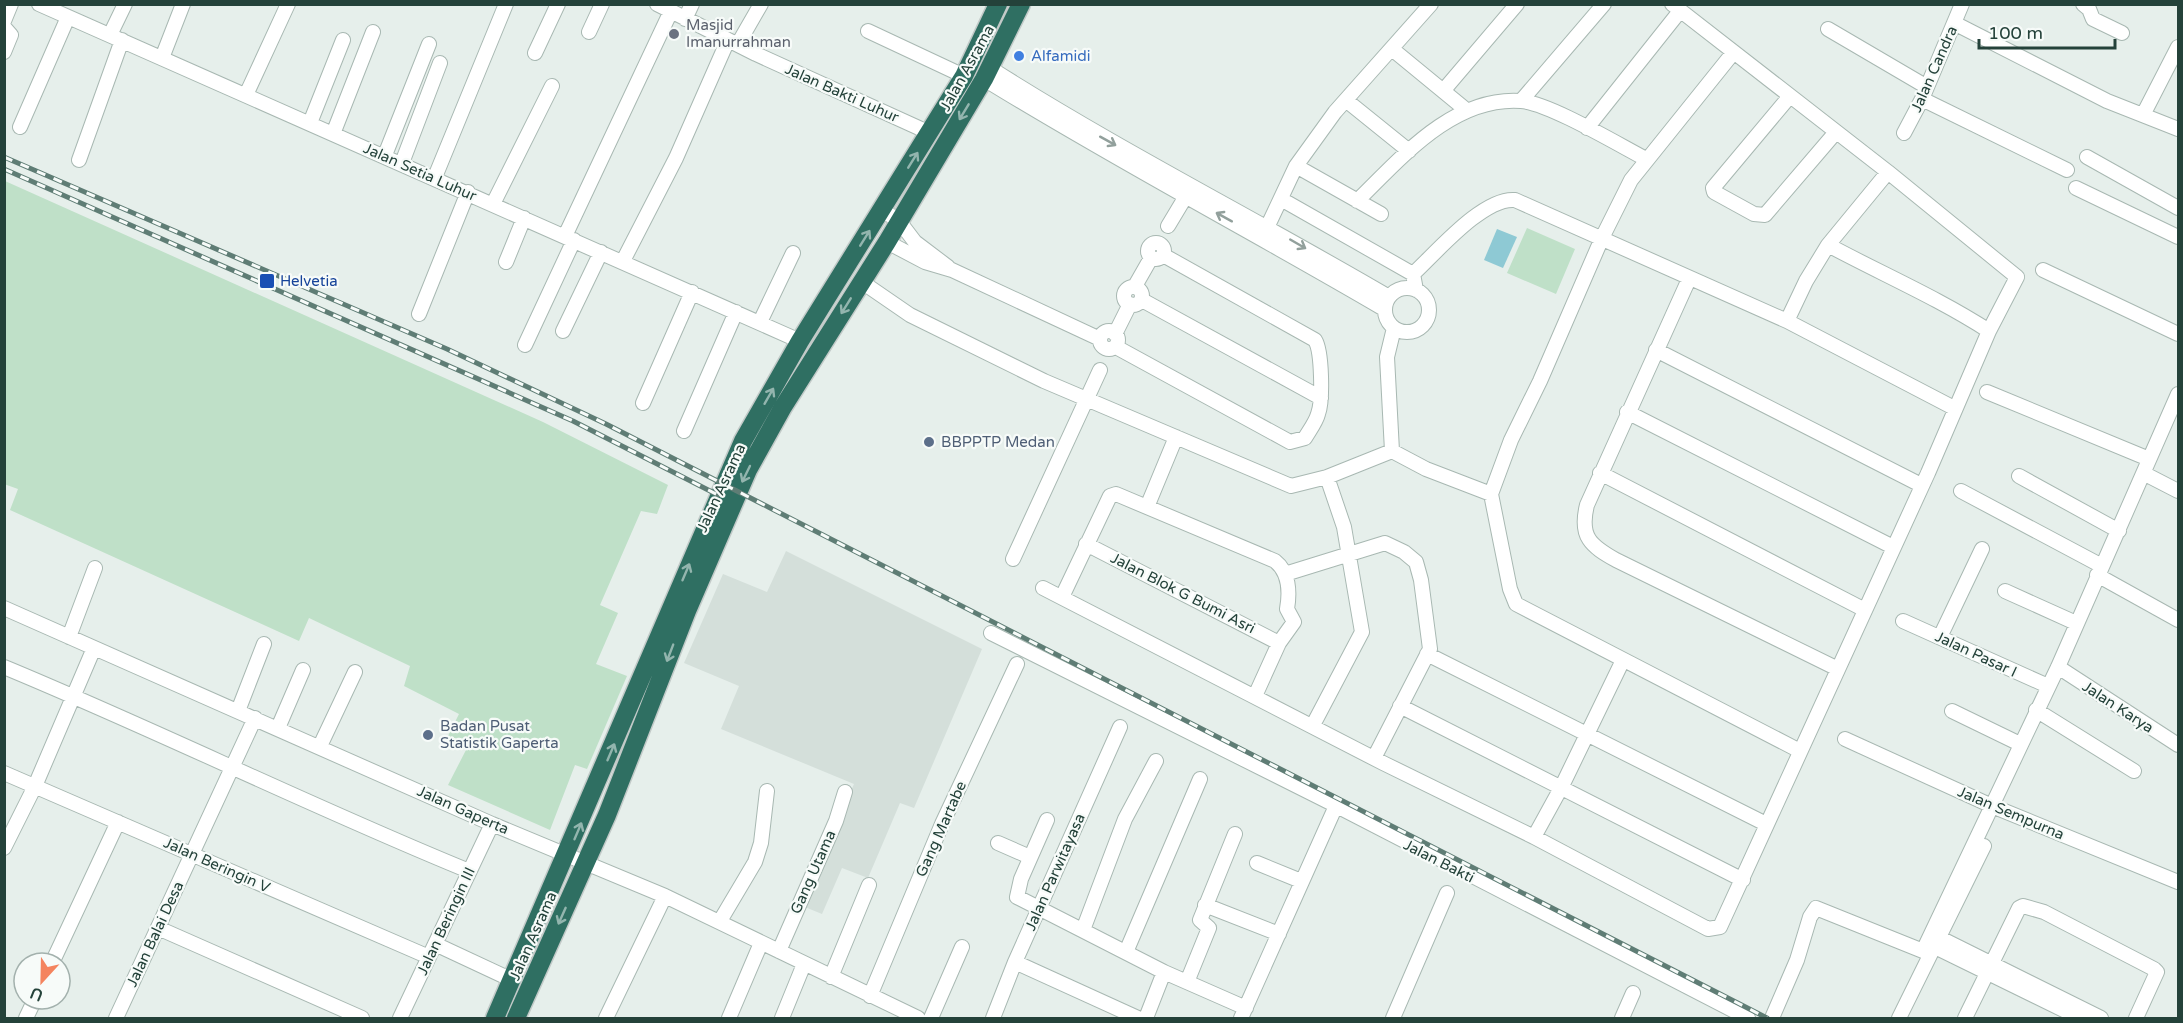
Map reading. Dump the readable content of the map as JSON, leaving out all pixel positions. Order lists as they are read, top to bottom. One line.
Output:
{"streets":{"highway":["Jalan Asrama"],"street":["Jalan Candra","Jalan Bakti Luhur","Jalan Setia Luhur","Jalan Blok G Bumi Asri","Jalan Pasar I","Jalan Karya","Jalan Gaperta","Jalan Sempurna","Gang Martabe","Jalan Bakti","Jalan Beringin V","Gang Utama","Jalan Parwitayasa","Jalan Beringin III","Jalan Balai Desa"]},"crossings":[["Jalan Asrama","Jalan Bakti Luhur"],["Jalan Asrama","Jalan Setia Luhur"],["Jalan Asrama","Jalan Gaperta"],["Jalan Asrama","Jalan Beringin V"],["Jalan Gaperta","Gang Martabe"],["Jalan Gaperta","Gang Utama"],["Jalan Gaperta","Jalan Beringin III"],["Jalan Gaperta","Jalan Balai Desa"],["Jalan Beringin V","Jalan Beringin III"],["Jalan Beringin V","Jalan Balai Desa"]],"places":{"other":["Masjid Imanurrahman","Alfamidi","BBPPTP Medan","Badan Pusat Statistik Gaperta"],"transit":["Helvetia"]},"scale_bar":"100 m","north":"bottom"}
